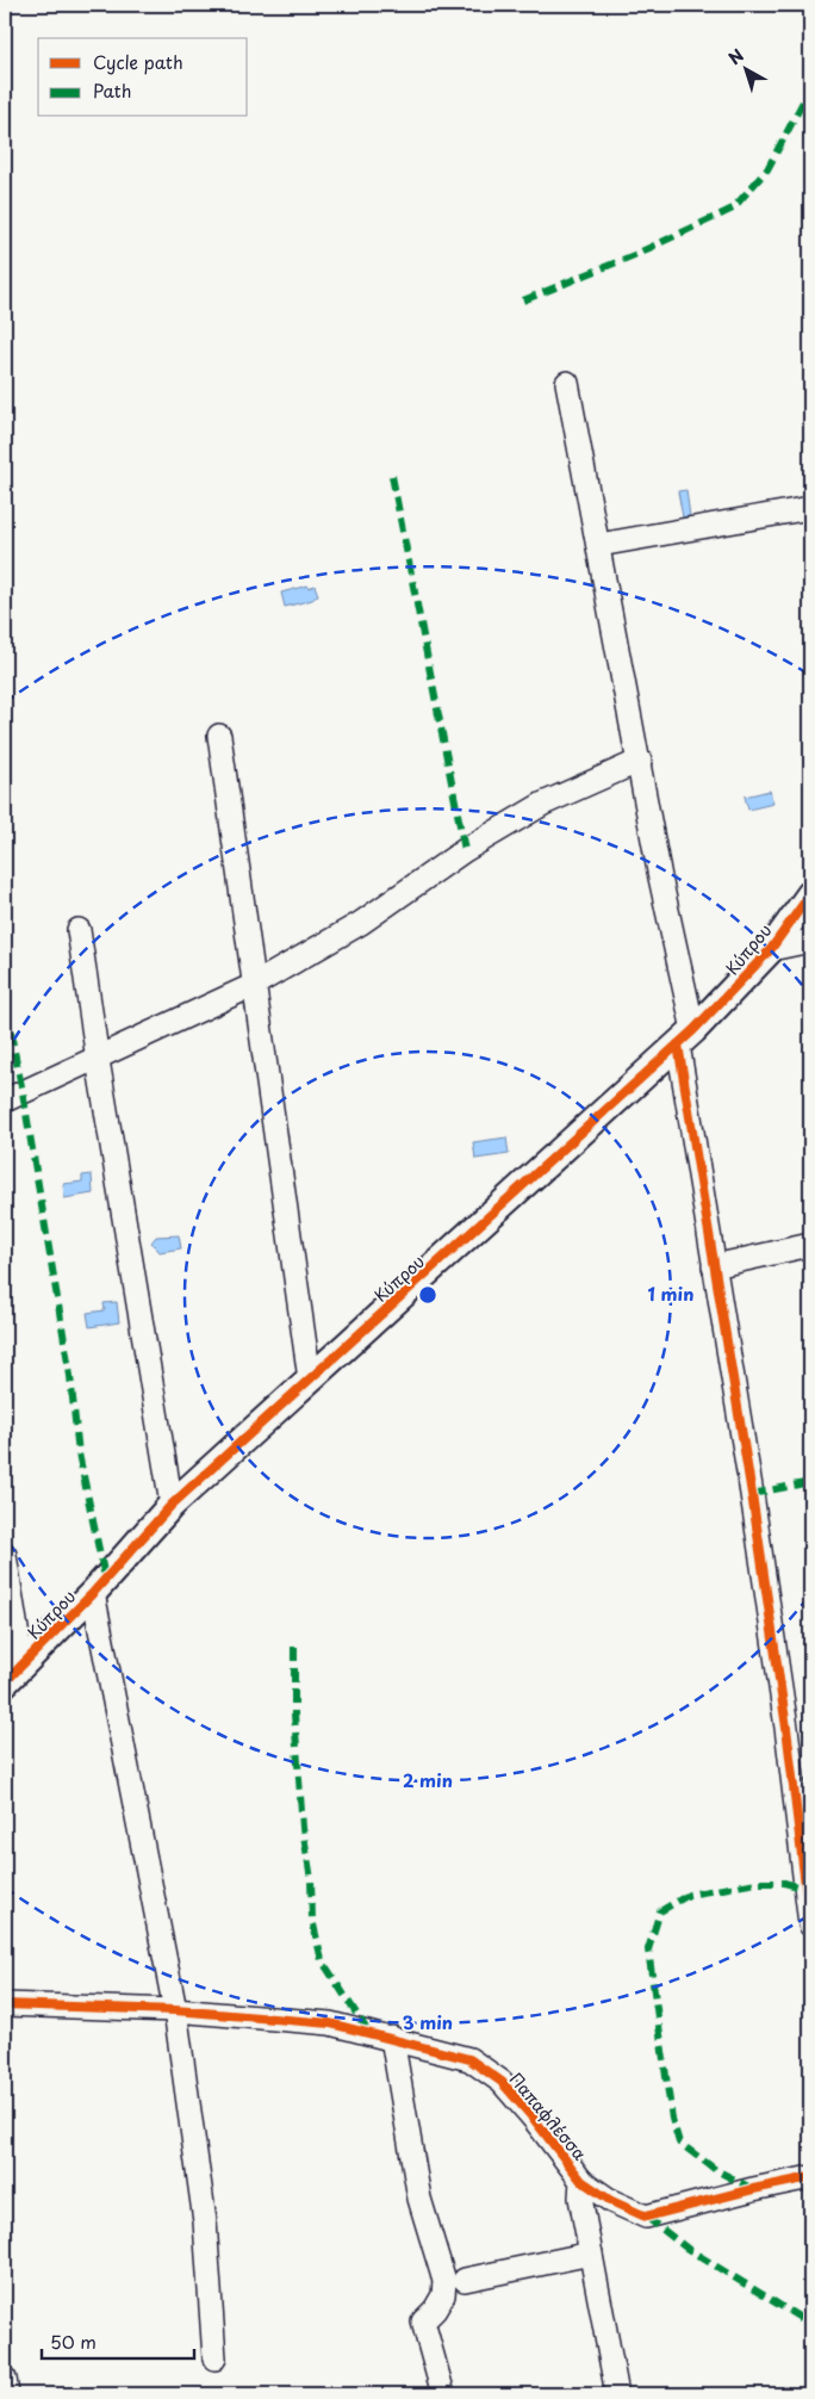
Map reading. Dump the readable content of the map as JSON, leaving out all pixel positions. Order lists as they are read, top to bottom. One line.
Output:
{"streets":{"street":["Κύπρου","Παπαφλέσσα"]},"legend":["Cycle path","Path"],"scale_bar":"50 m","north":"top left","rings":["1 min","2 min","3 min"]}
